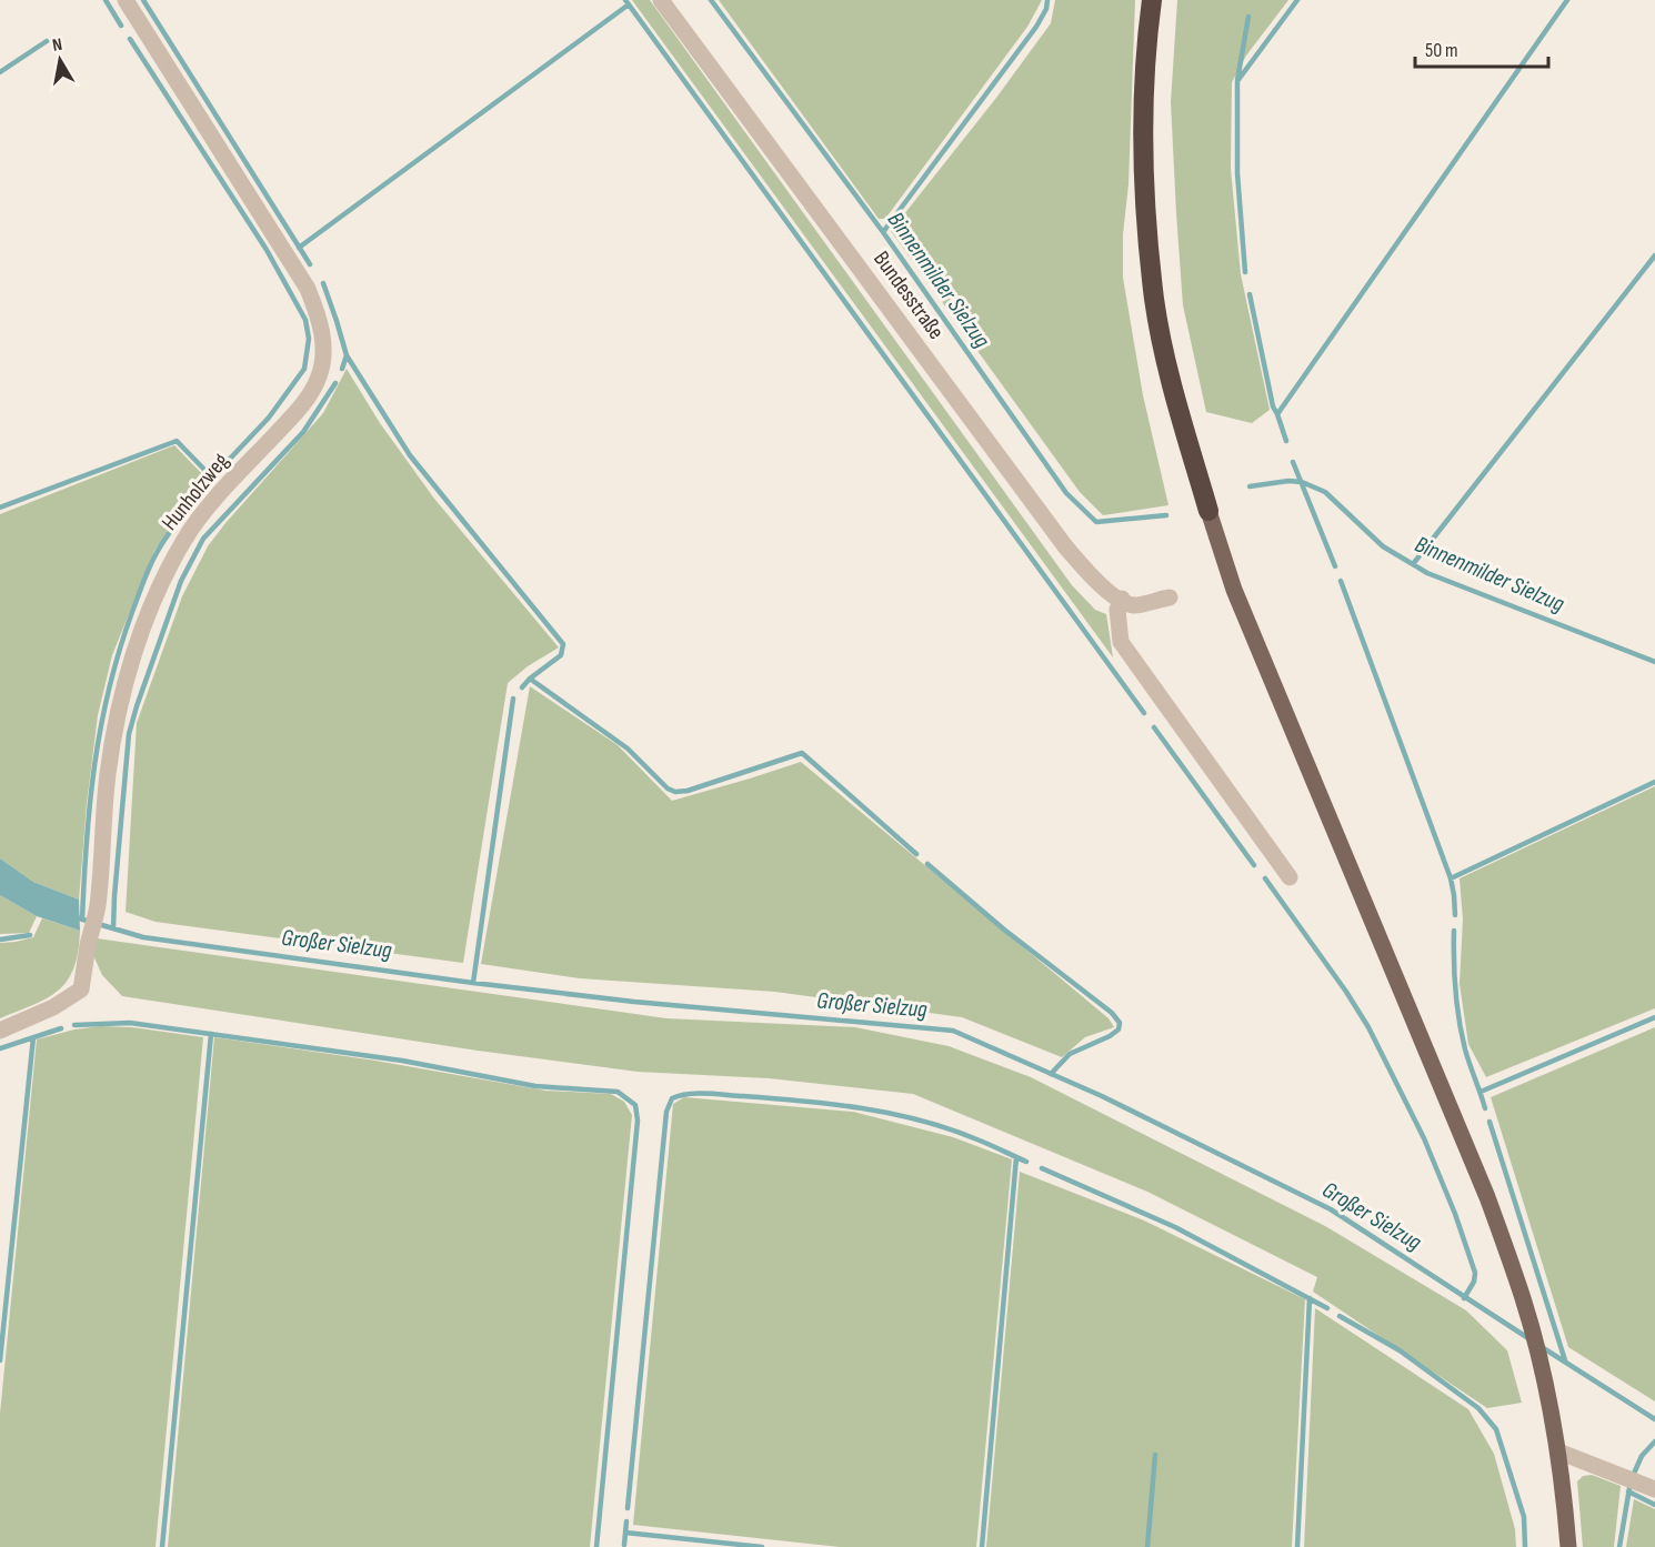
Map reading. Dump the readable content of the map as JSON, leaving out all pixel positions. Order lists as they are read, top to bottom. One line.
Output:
{"streets":{"street":["Bundesstraße","Hunholzweg"]},"water":["Binnenmilder Sielzug","Großer Sielzug"],"scale_bar":"50 m","north":"top"}
